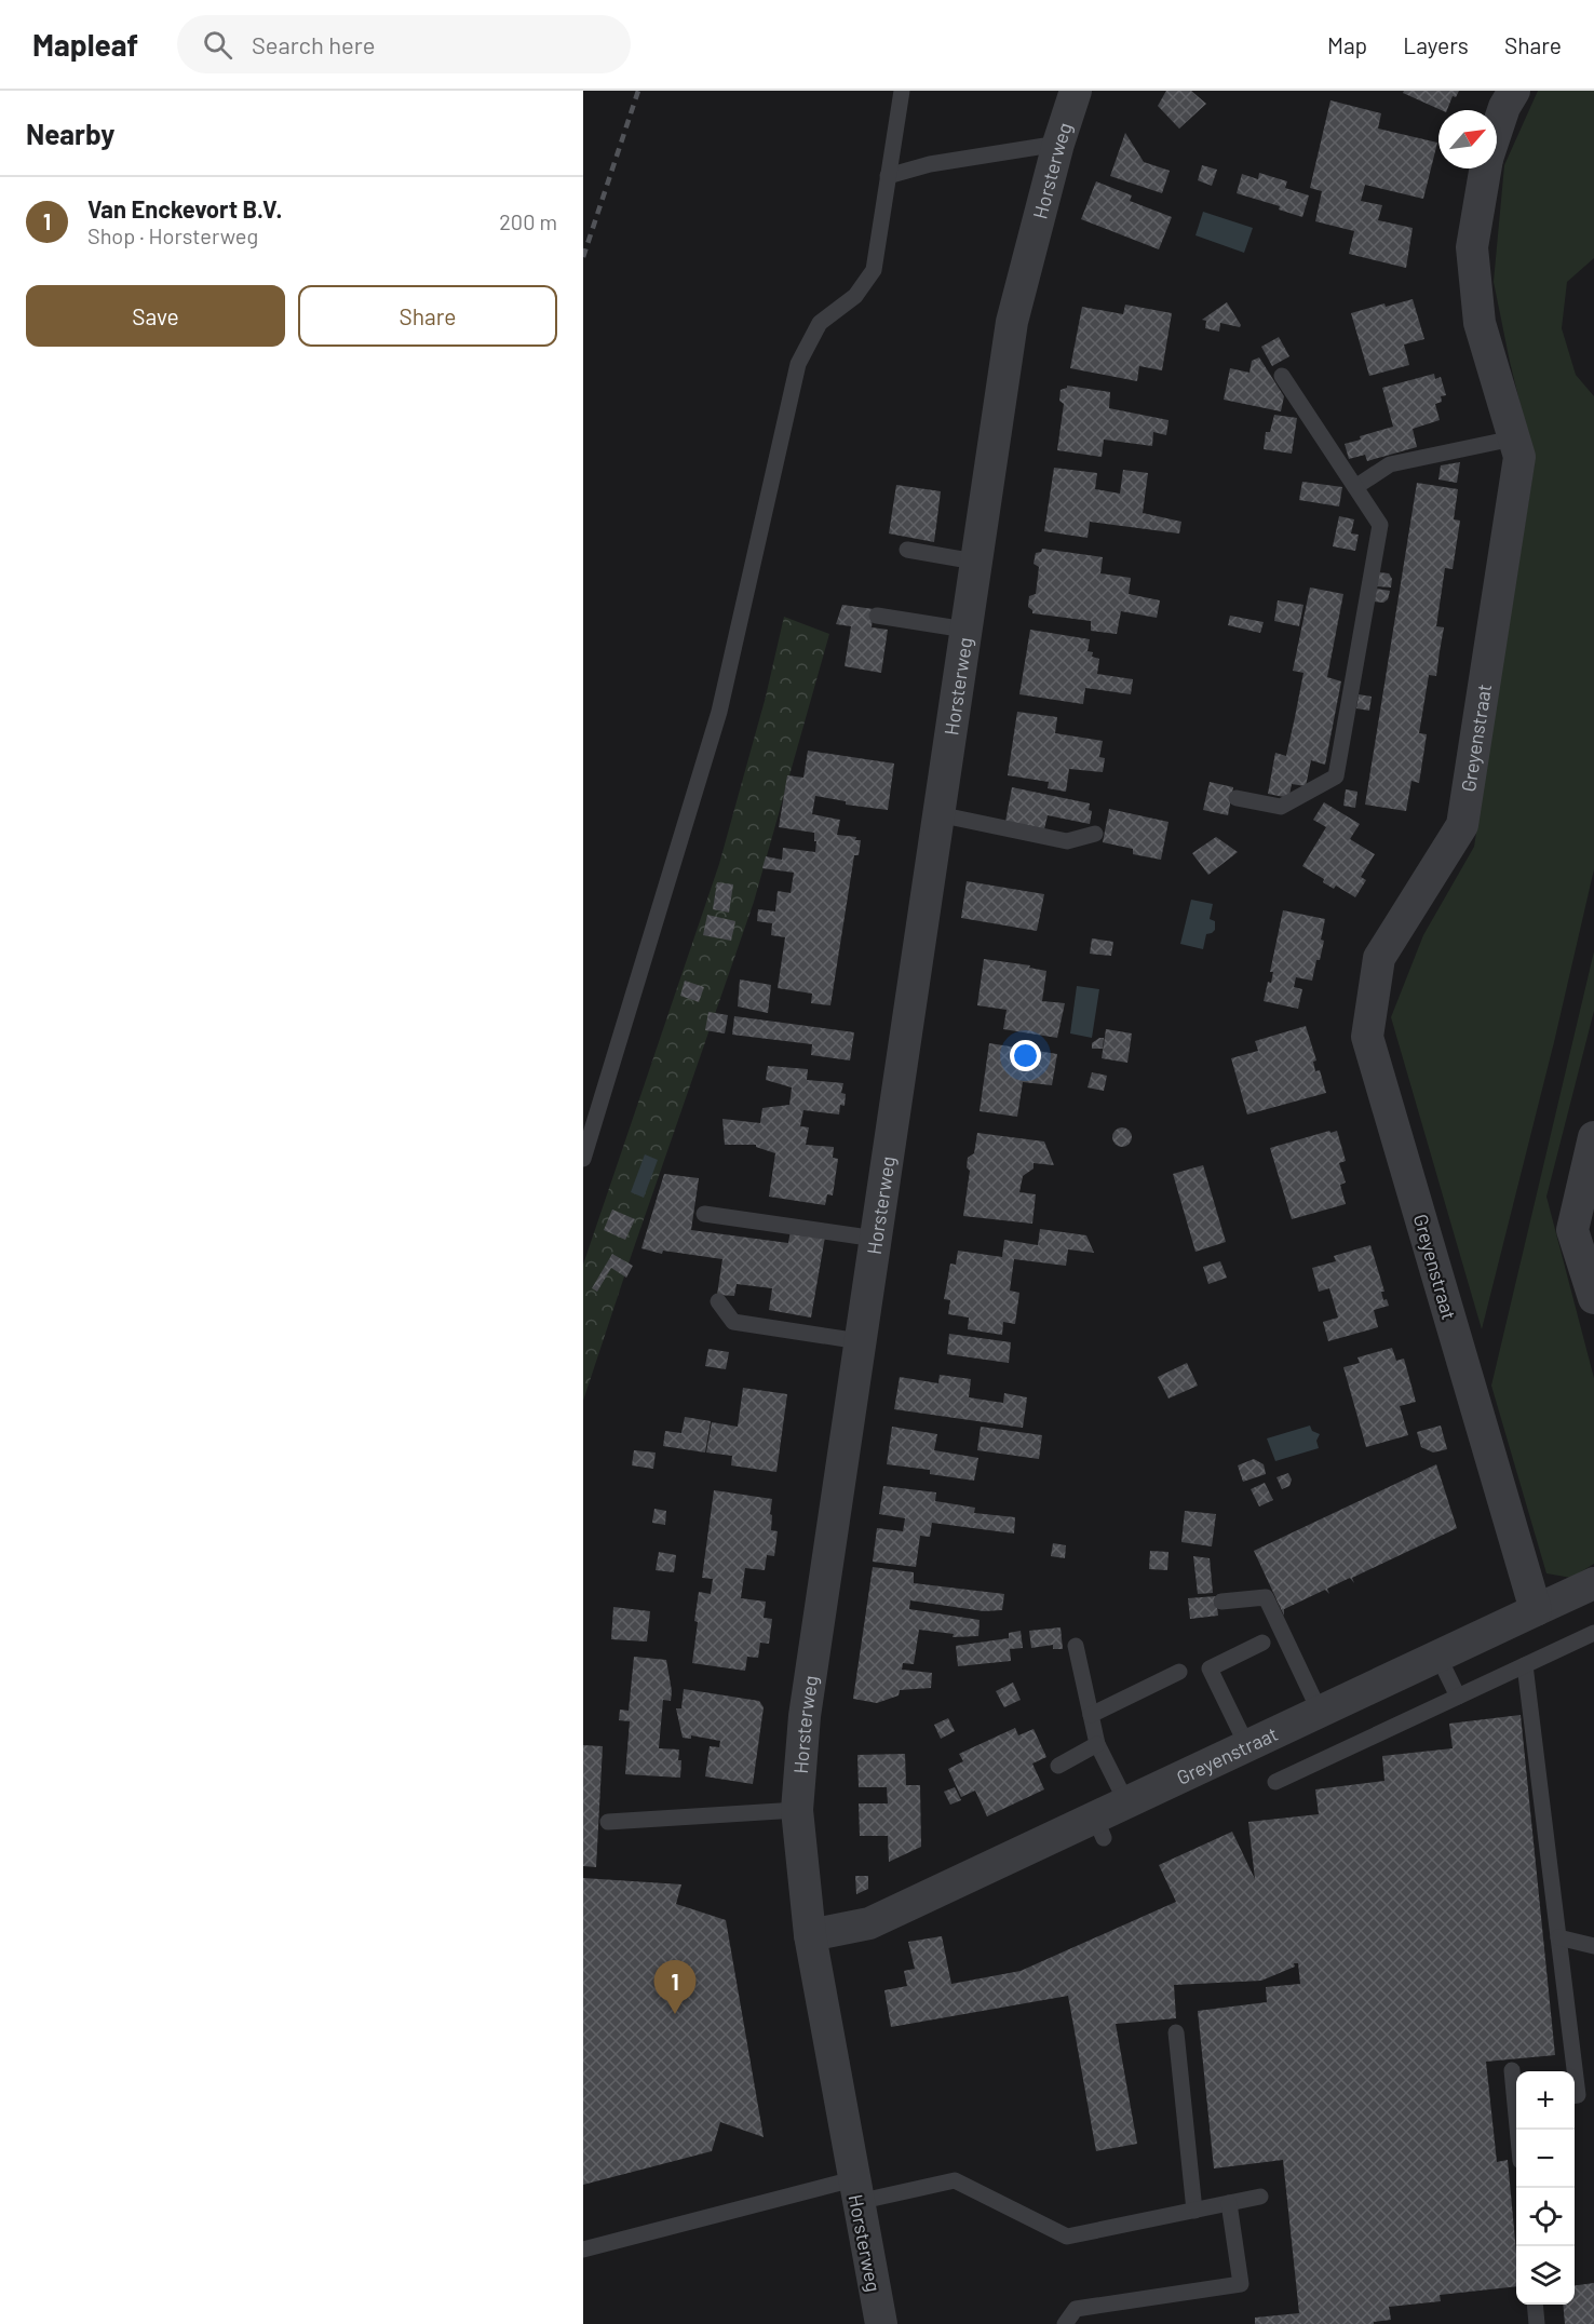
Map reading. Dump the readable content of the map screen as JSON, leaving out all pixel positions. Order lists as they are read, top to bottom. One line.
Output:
{"streets":{"street":["Horsterweg","Greyenstraat"]},"crossings":[["Horsterweg","Greyenstraat"]],"north":"top right","page":{"header":"Mapleaf","search":"Search here","nav":["Map","Layers","Share"],"heading":"Nearby","list":[{"mark":"1","name":"Van Enckevort B.V.","note":"Shop · Horsterweg","value":"200 m"}],"buttons":["Save","Share"],"pins":"1","map_buttons":["+","−"]}}
